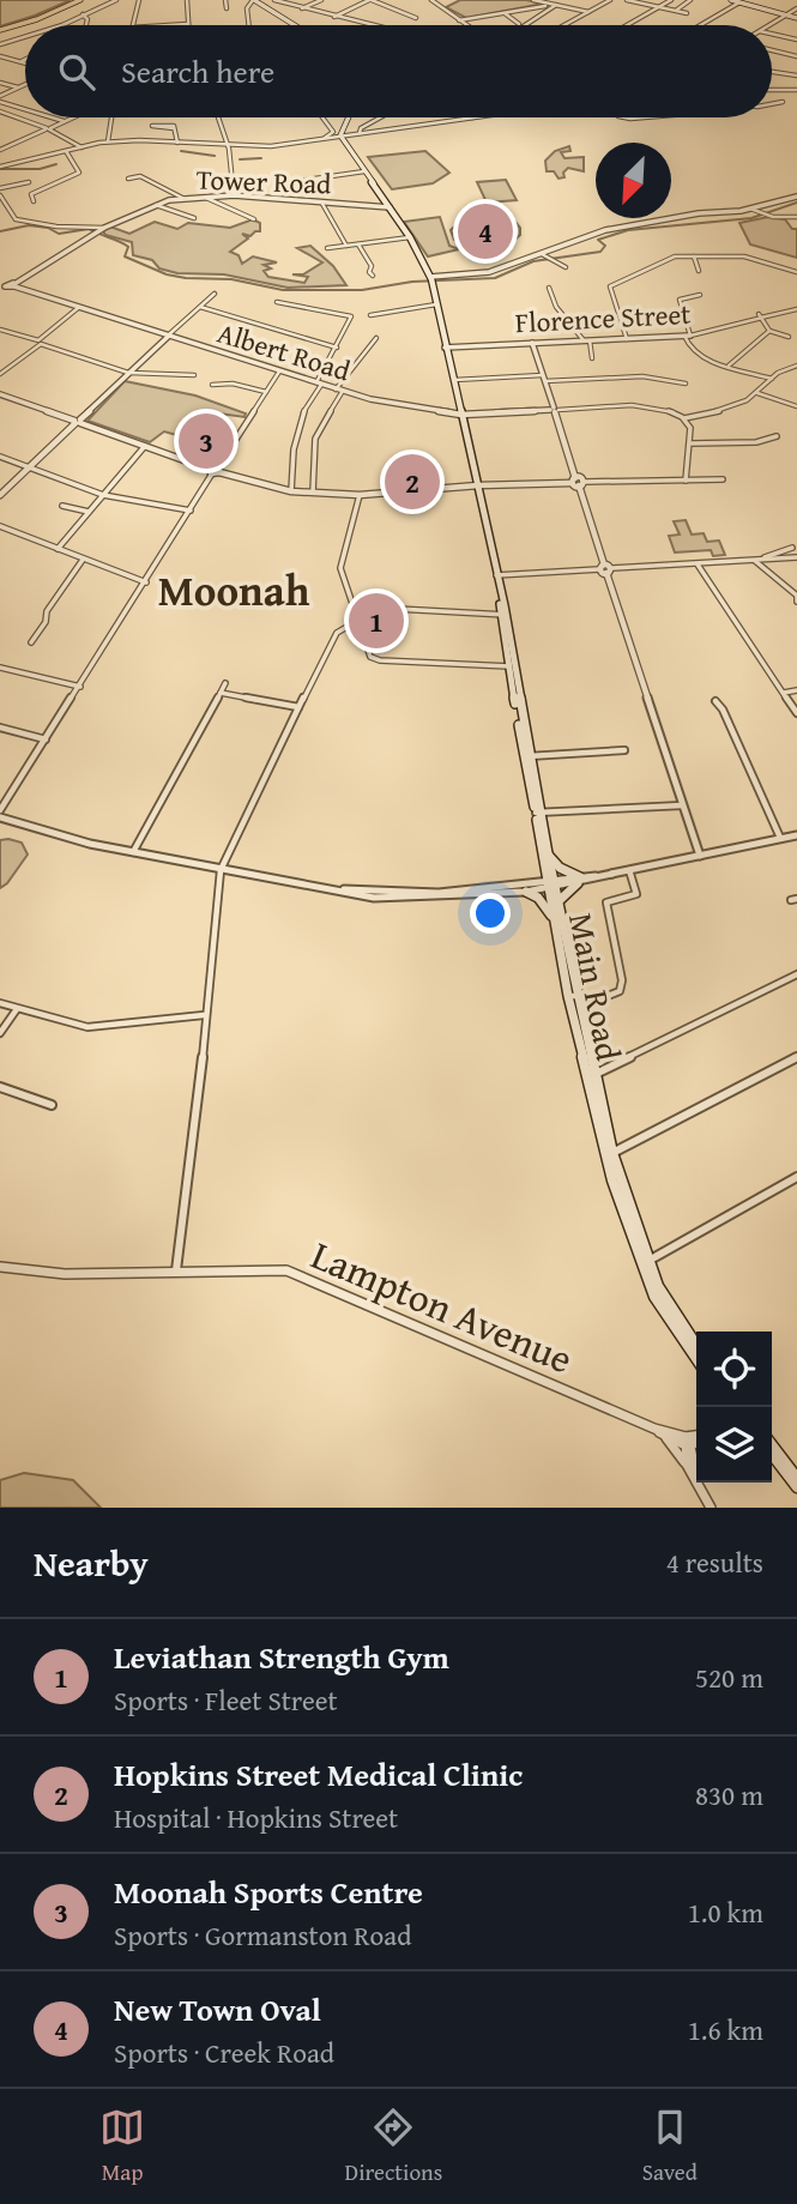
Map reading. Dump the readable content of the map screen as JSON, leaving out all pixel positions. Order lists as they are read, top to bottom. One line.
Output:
{"streets":{"main road":["Main Road"],"street":["Tower Road","Florence Street","Albert Road","Lampton Avenue"]},"crossings":[["Tower Road","Albert Road"],["Tower Road","Main Road"],["Florence Street","Main Road"],["Albert Road","Main Road"]],"districts":["Moonah"],"north":"bottom left","page":{"search":"Search here","pins":["4","3","2","1"],"heading":["Nearby","4 results"],"list":[{"mark":"1","name":"Leviathan Strength Gym","note":"Sports · Fleet Street","value":"520 m"},{"mark":"2","name":"Hopkins Street Medical Clinic","note":"Hospital · Hopkins Street","value":"830 m"},{"mark":"3","name":"Moonah Sports Centre","note":"Sports · Gormanston Road","value":"1.0 km"},{"mark":"4","name":"New Town Oval","note":"Sports · Creek Road","value":"1.6 km"}],"nav":["Map","Directions","Saved"]}}
